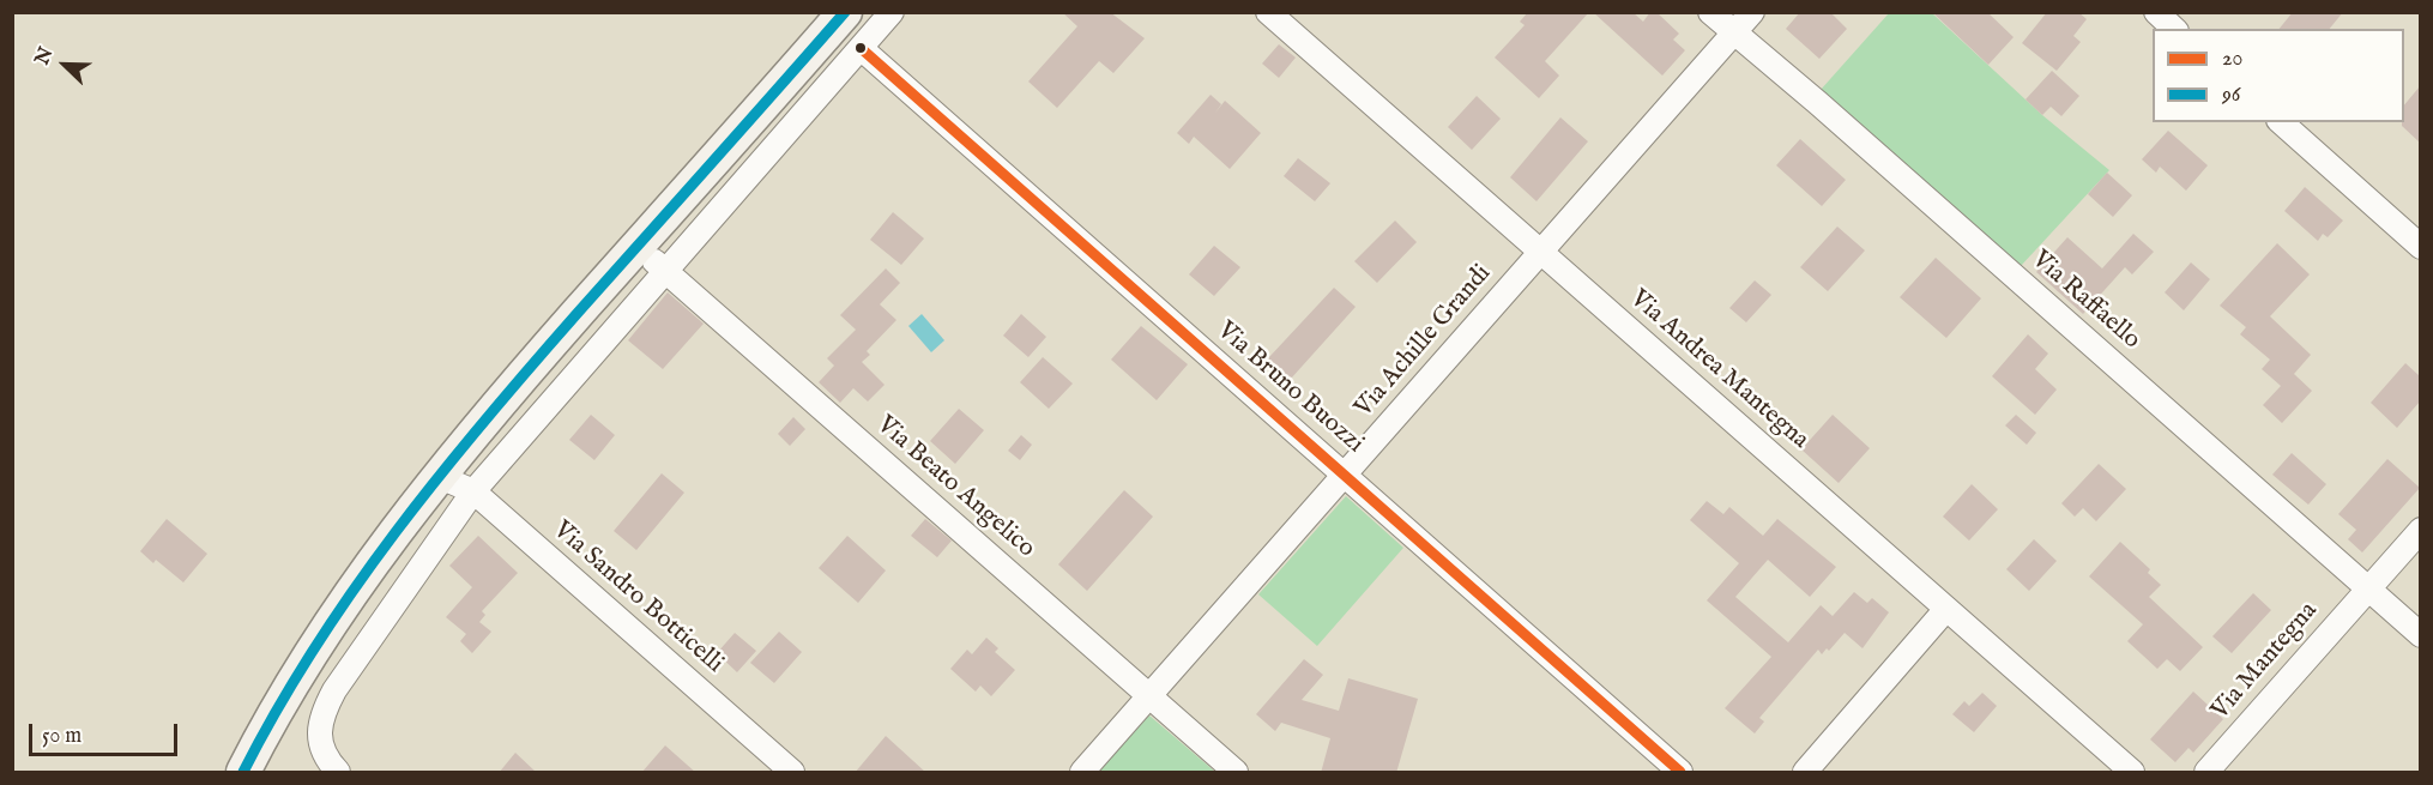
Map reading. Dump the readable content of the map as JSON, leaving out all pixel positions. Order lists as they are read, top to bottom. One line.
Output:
{"streets":{"street":["Via Raffaello","Via Achille Grandi","Via Andrea Mantegna","Via Bruno Buozzi","Via Beato Angelico","Via Sandro Botticelli","Via Mantegna"]},"crossings":[["Via Raffaello","Via Achille Grandi"],["Via Raffaello","Via Mantegna"],["Via Achille Grandi","Via Andrea Mantegna"],["Via Achille Grandi","Via Bruno Buozzi"],["Via Achille Grandi","Via Beato Angelico"]],"lines":["transit line 96","transit line 20"],"legend":["20","96"],"scale_bar":"50 m","north":"top left"}
